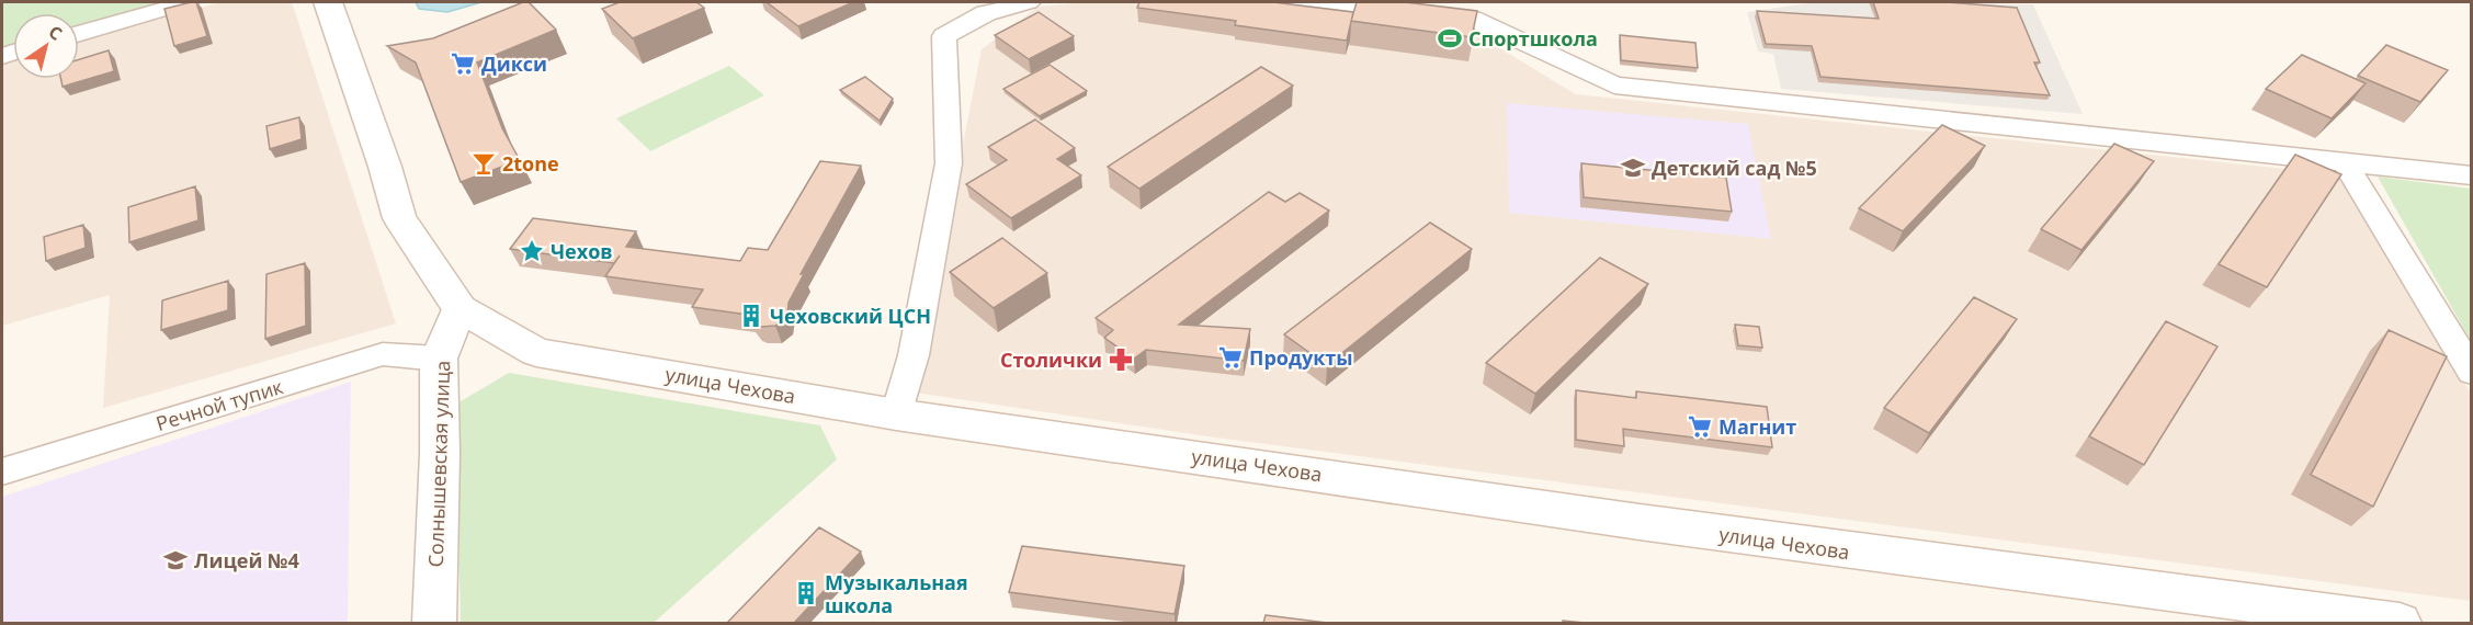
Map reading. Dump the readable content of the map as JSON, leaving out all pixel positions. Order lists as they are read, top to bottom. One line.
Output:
{"streets":{"main road":["улица Чехова","Солнышевская улица"],"street":["Речной тупик"]},"crossings":[["улица Чехова","Солнышевская улица"],["Речной тупик","Солнышевская улица"]],"places":{"sports":["Спортшкола"],"supermarket":["Дикси","Продукты","Магнит"],"bar":["2tone"],"school or university":["Детский сад №5","Лицей №4"],"place":["Чехов"],"building":["Чеховский ЦСН","Музыкальная школа"],"pharmacy":["Столички"]},"north":"top right"}
